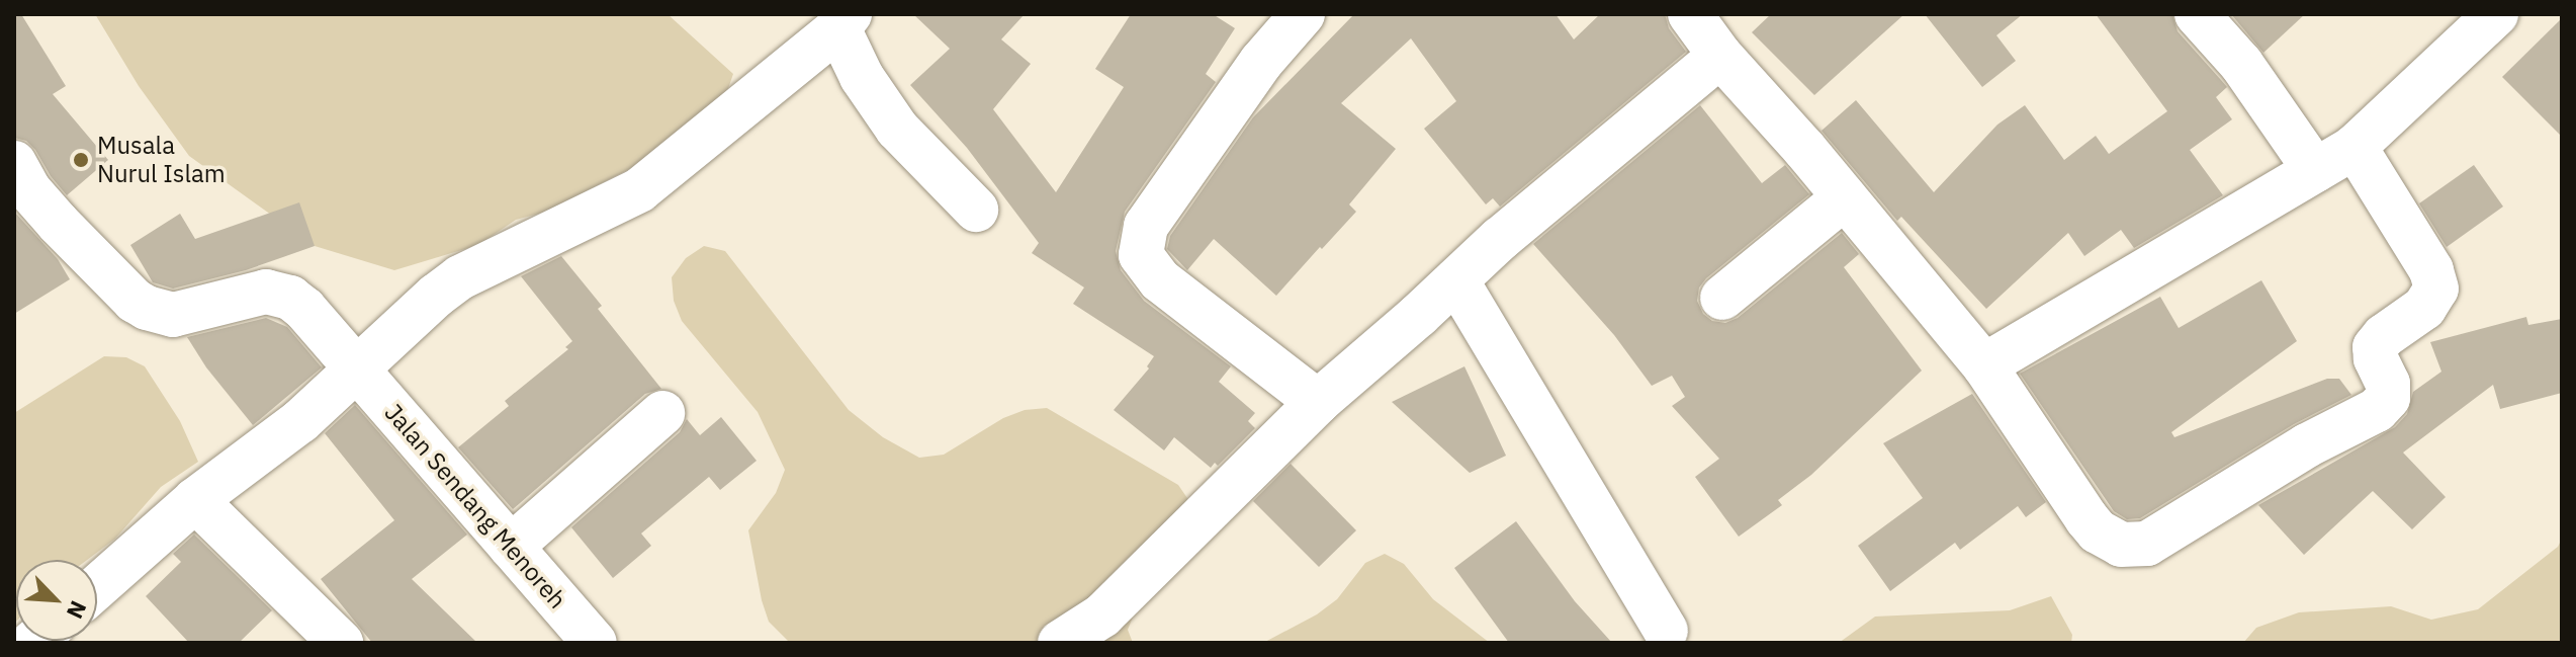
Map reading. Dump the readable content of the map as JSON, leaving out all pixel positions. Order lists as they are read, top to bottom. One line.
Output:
{"streets":{"street":["Jalan Sendang Menoreh"]},"places":["Musala Nurul Islam"],"north":"bottom right"}
